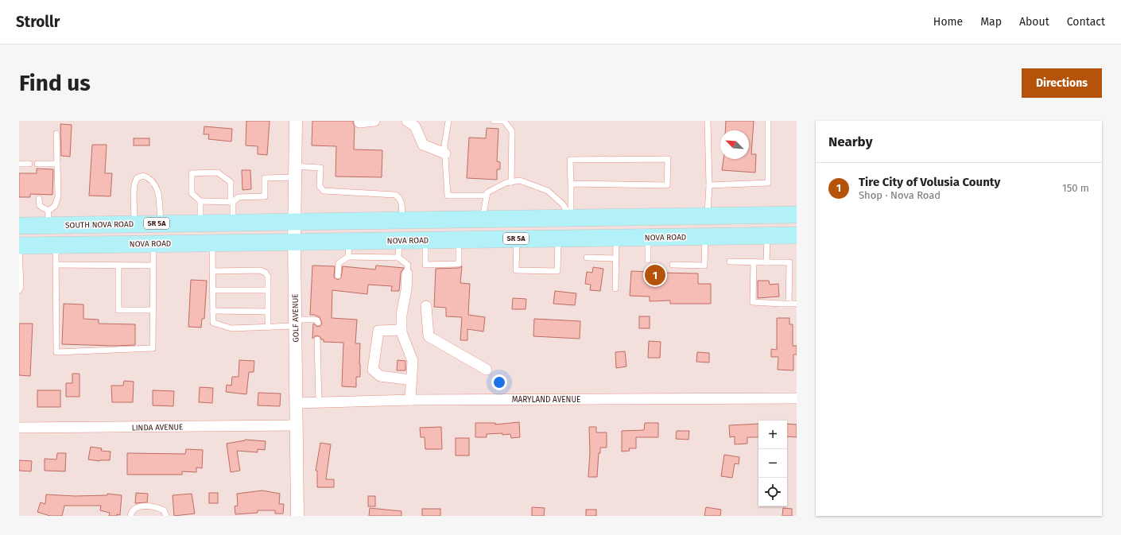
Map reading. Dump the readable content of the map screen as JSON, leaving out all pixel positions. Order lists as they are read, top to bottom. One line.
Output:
{"streets":{"main road":["SR 5A","SOUTH NOVA ROAD","NOVA ROAD"],"street":["GOLF AVENUE","MARYLAND AVENUE","LINDA AVENUE"]},"crossings":[["SR 5A","SOUTH NOVA ROAD"],["SR 5A","GOLF AVENUE"],["SOUTH NOVA ROAD","GOLF AVENUE"],["NOVA ROAD","GOLF AVENUE"],["GOLF AVENUE","MARYLAND AVENUE"],["GOLF AVENUE","LINDA AVENUE"]],"north":"top left","page":{"header":"Strollr","nav":["Home","Map","About","Contact"],"buttons":"Directions","title":"Find us","heading":"Nearby","list":[{"mark":"1","name":"Tire City of Volusia County","note":"Shop · Nova Road","value":"150 m"}],"pins":"1","map_buttons":["+","−"]}}
